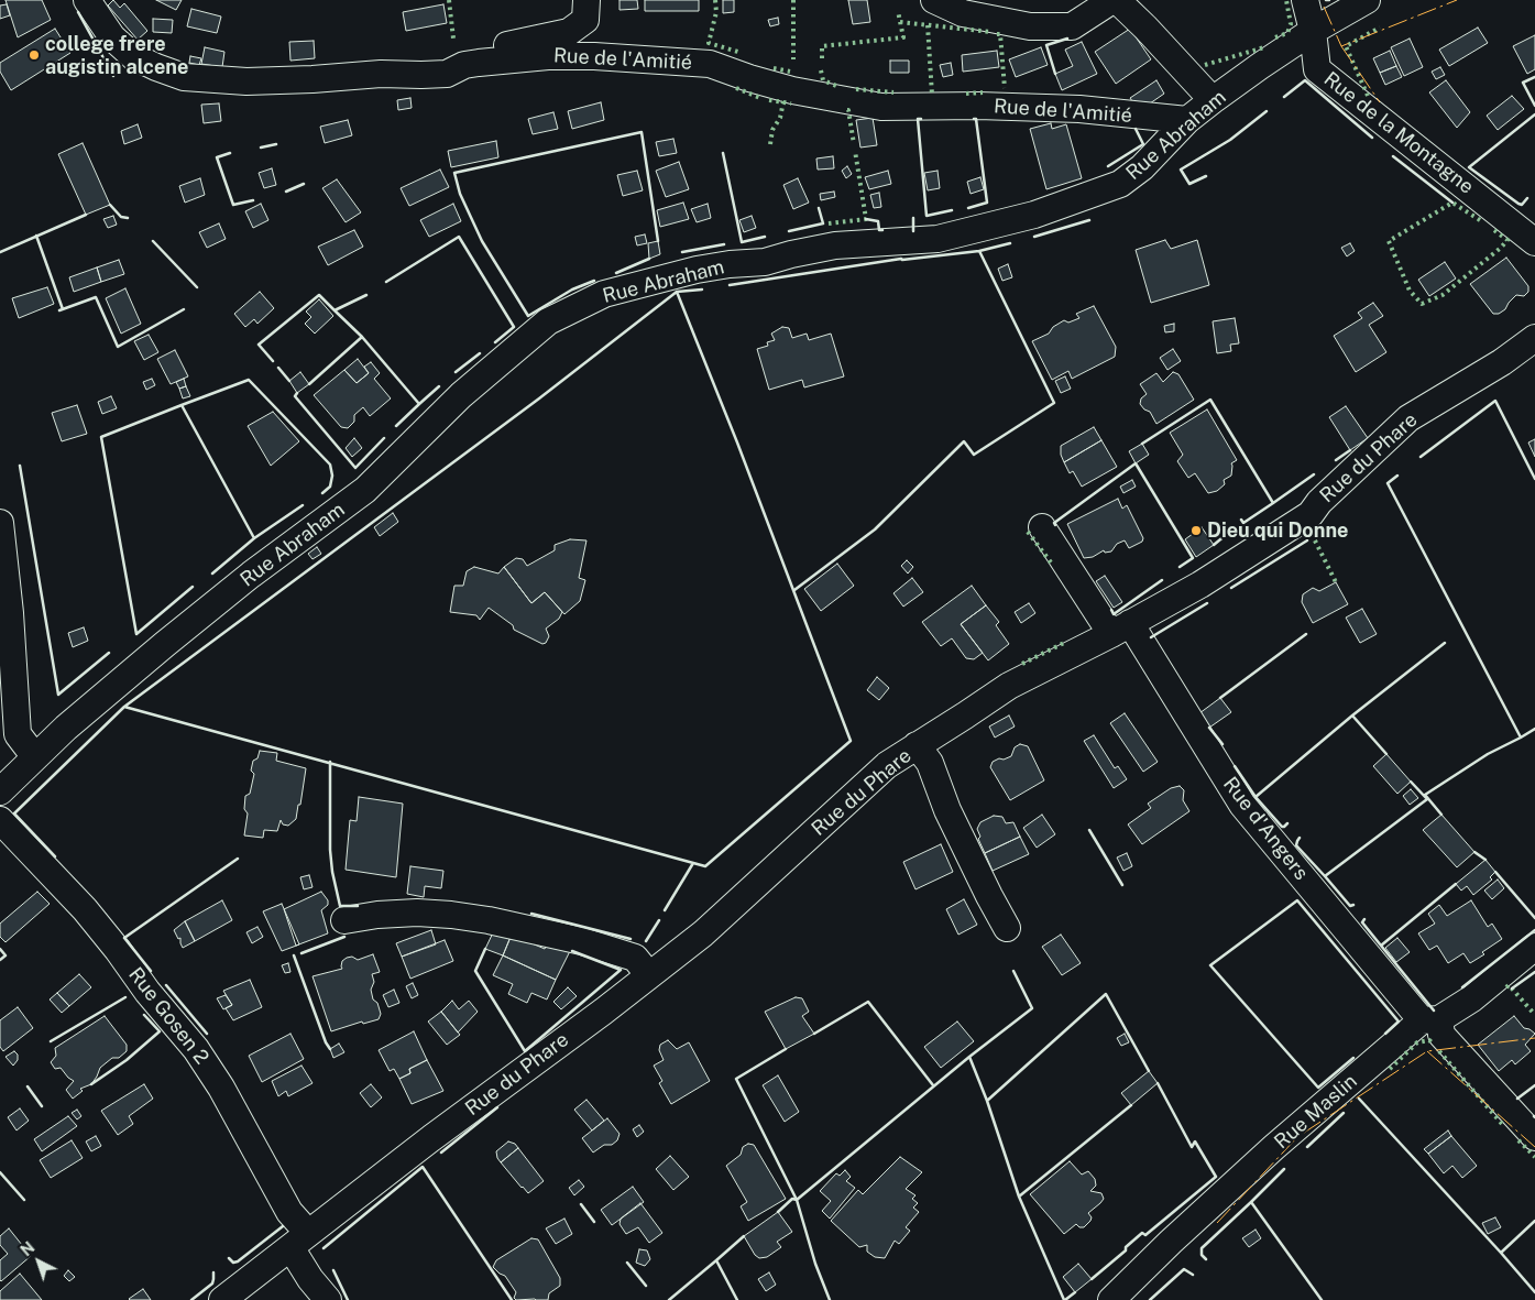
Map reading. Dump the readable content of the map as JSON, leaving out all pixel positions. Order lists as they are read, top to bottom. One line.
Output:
{"streets":{"street":["Rue de l'Amitié","Rue de la Montagne","Rue Abraham","Rue du Phare","Rue d'Angers","Rue Gosen 2","Rue Maslin"]},"crossings":[["Rue de l'Amitié","Rue Abraham"],["Rue de la Montagne","Rue Abraham"],["Rue du Phare","Rue d'Angers"],["Rue du Phare","Rue Gosen 2"],["Rue d'Angers","Rue Maslin"]],"places":["college frere augistin alcene","Dieu qui Donne"],"north":"top left"}
